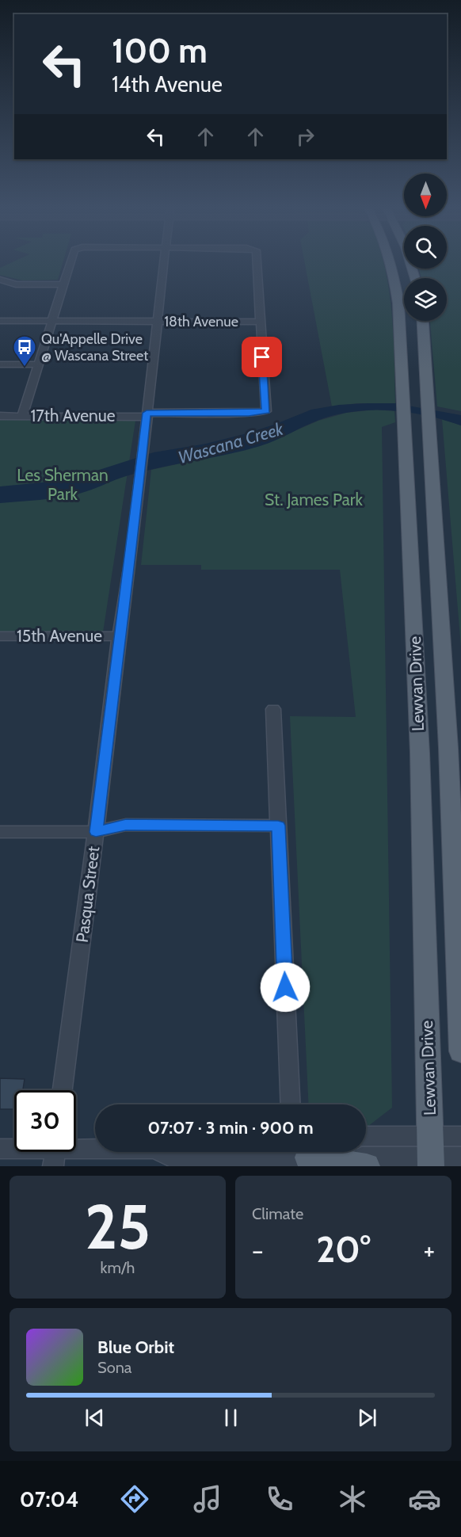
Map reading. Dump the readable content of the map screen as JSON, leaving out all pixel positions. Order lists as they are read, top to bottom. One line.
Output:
{"streets":{"main road":["Lewvan Drive"],"street":["18th Avenue","17th Avenue","15th Avenue","Pasqua Street"]},"crossings":[["18th Avenue","17th Avenue"],["18th Avenue","Pasqua Street"],["17th Avenue","Pasqua Street"],["15th Avenue","Pasqua Street"]],"water":["Wascana Creek"],"parks":["Les Sherman Park","St. James Park"],"places":{"bus stop":["Qu'Appelle Drive @ Wascana Street"]},"north":"bottom","page":{"turn":["100 m","14th Avenue"],"limit":"30","trip":"07:07 · 3 min · 900 m","tile":[["25","km/h"],"Climate"],"heat":["−","20°","+"],"song":["Blue Orbit","Sona"],"tabs":"07:04"}}
